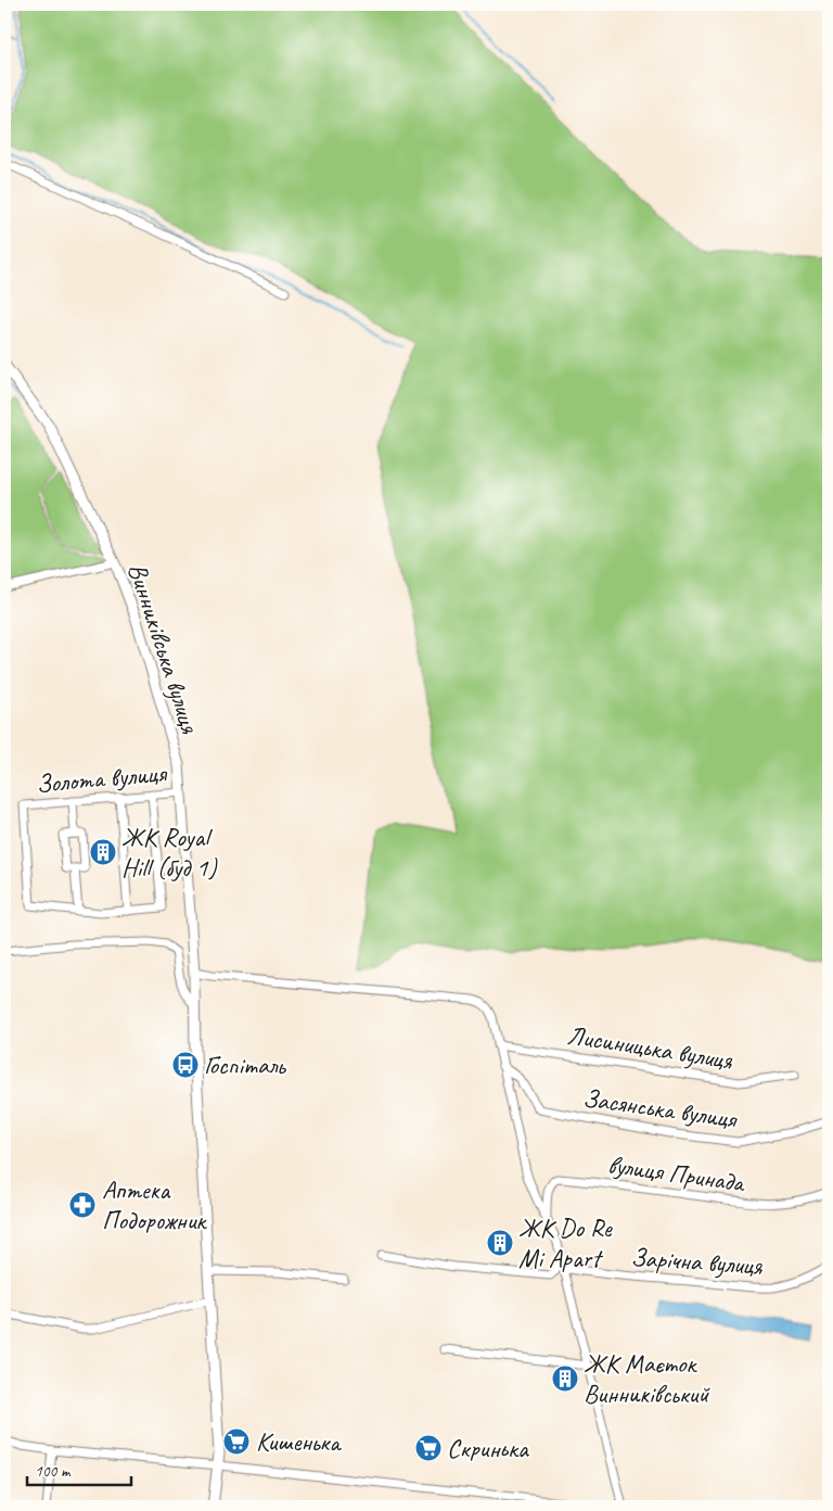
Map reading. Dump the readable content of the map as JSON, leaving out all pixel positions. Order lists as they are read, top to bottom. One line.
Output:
{"streets":{"main road":["Винниківська вулиця"],"street":["Золота вулиця","Лисиницька вулиця","Засянська вулиця","вулиця Принада","Зарічна вулиця"]},"crossings":[["Винниківська вулиця","Золота вулиця"]],"places":{"building":["ЖК Royal Hill (буд 1)","ЖК Do Re Mi Apart","ЖК Маєток Винниківський"],"bus stop":["Госпіталь"],"pharmacy":["Аптека Подорожник"],"supermarket":["Кишенька","Скринька"]},"scale_bar":"100 m"}
